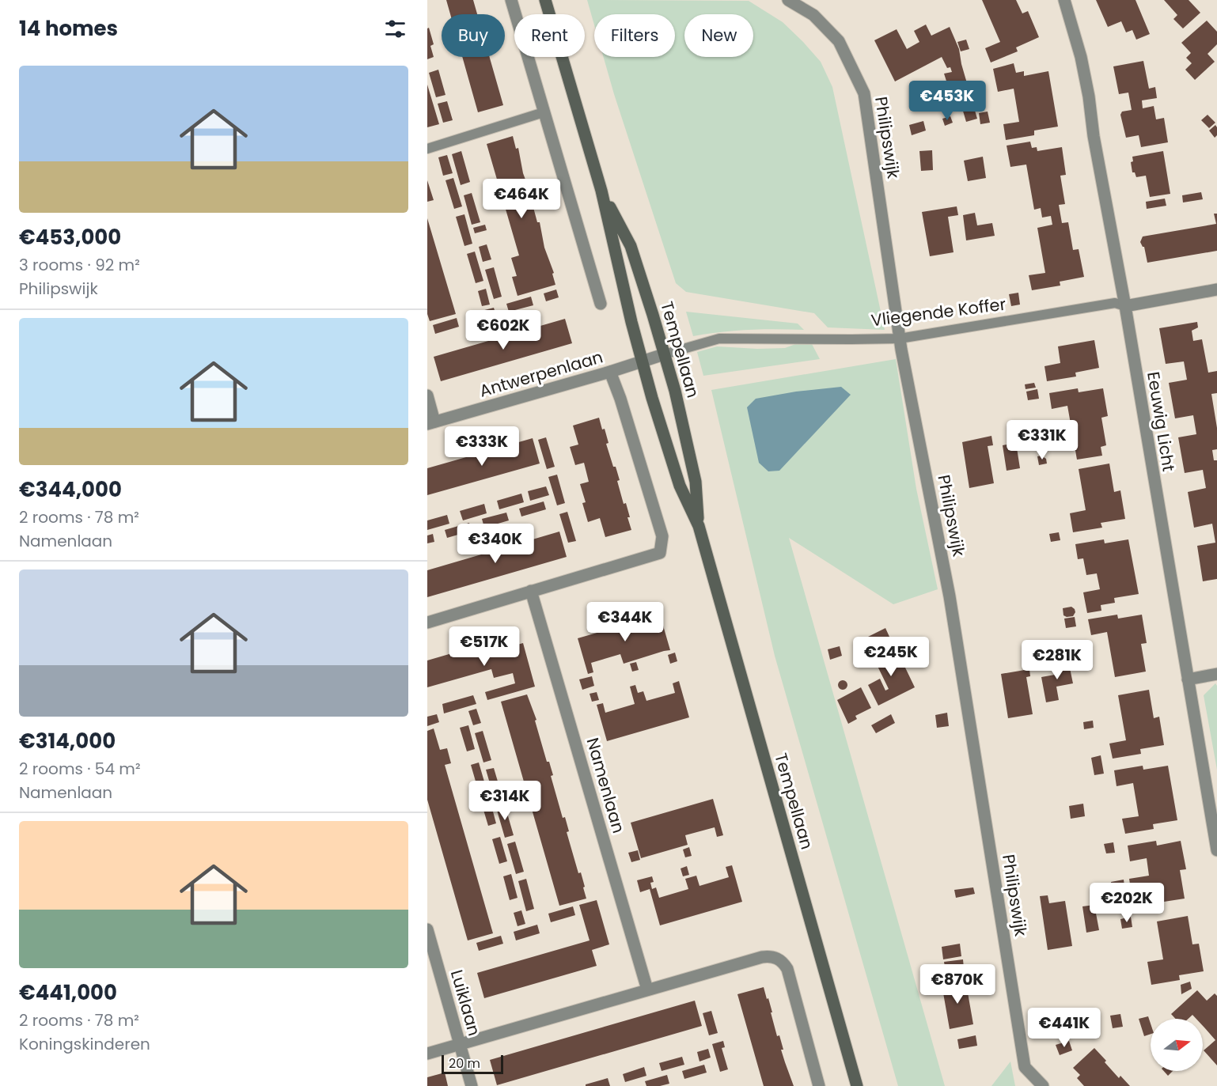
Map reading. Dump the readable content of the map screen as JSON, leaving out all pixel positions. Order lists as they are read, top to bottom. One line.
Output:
{"streets":{"main road":["Tempellaan"],"street":["Philipswijk","Vliegende Koffer","Antwerpenlaan","Eeuwig Licht","Namenlaan","Luiklaan"]},"crossings":[["Philipswijk","Vliegende Koffer"],["Vliegende Koffer","Tempellaan"],["Vliegende Koffer","Antwerpenlaan"],["Vliegende Koffer","Eeuwig Licht"],["Tempellaan","Antwerpenlaan"]],"scale_bar":"20 m","north":"right","page":{"heading":"14 homes","chip":["Buy","Rent","Filters","New"],"list":[{"name":"€453,000","note":"3 rooms · 92 m² · Philipswijk"},{"name":"€344,000","note":"2 rooms · 78 m² · Namenlaan"},{"name":"€314,000","note":"2 rooms · 54 m² · Namenlaan"},{"name":"€441,000","note":"2 rooms · 78 m² · Koningskinderen"}],"price":["€453K","€464K","€602K","€331K","€333K","€340K","€344K","€517K","€245K","€281K","€314K","€202K","€870K","€441K"],"scale":"20 m"}}
